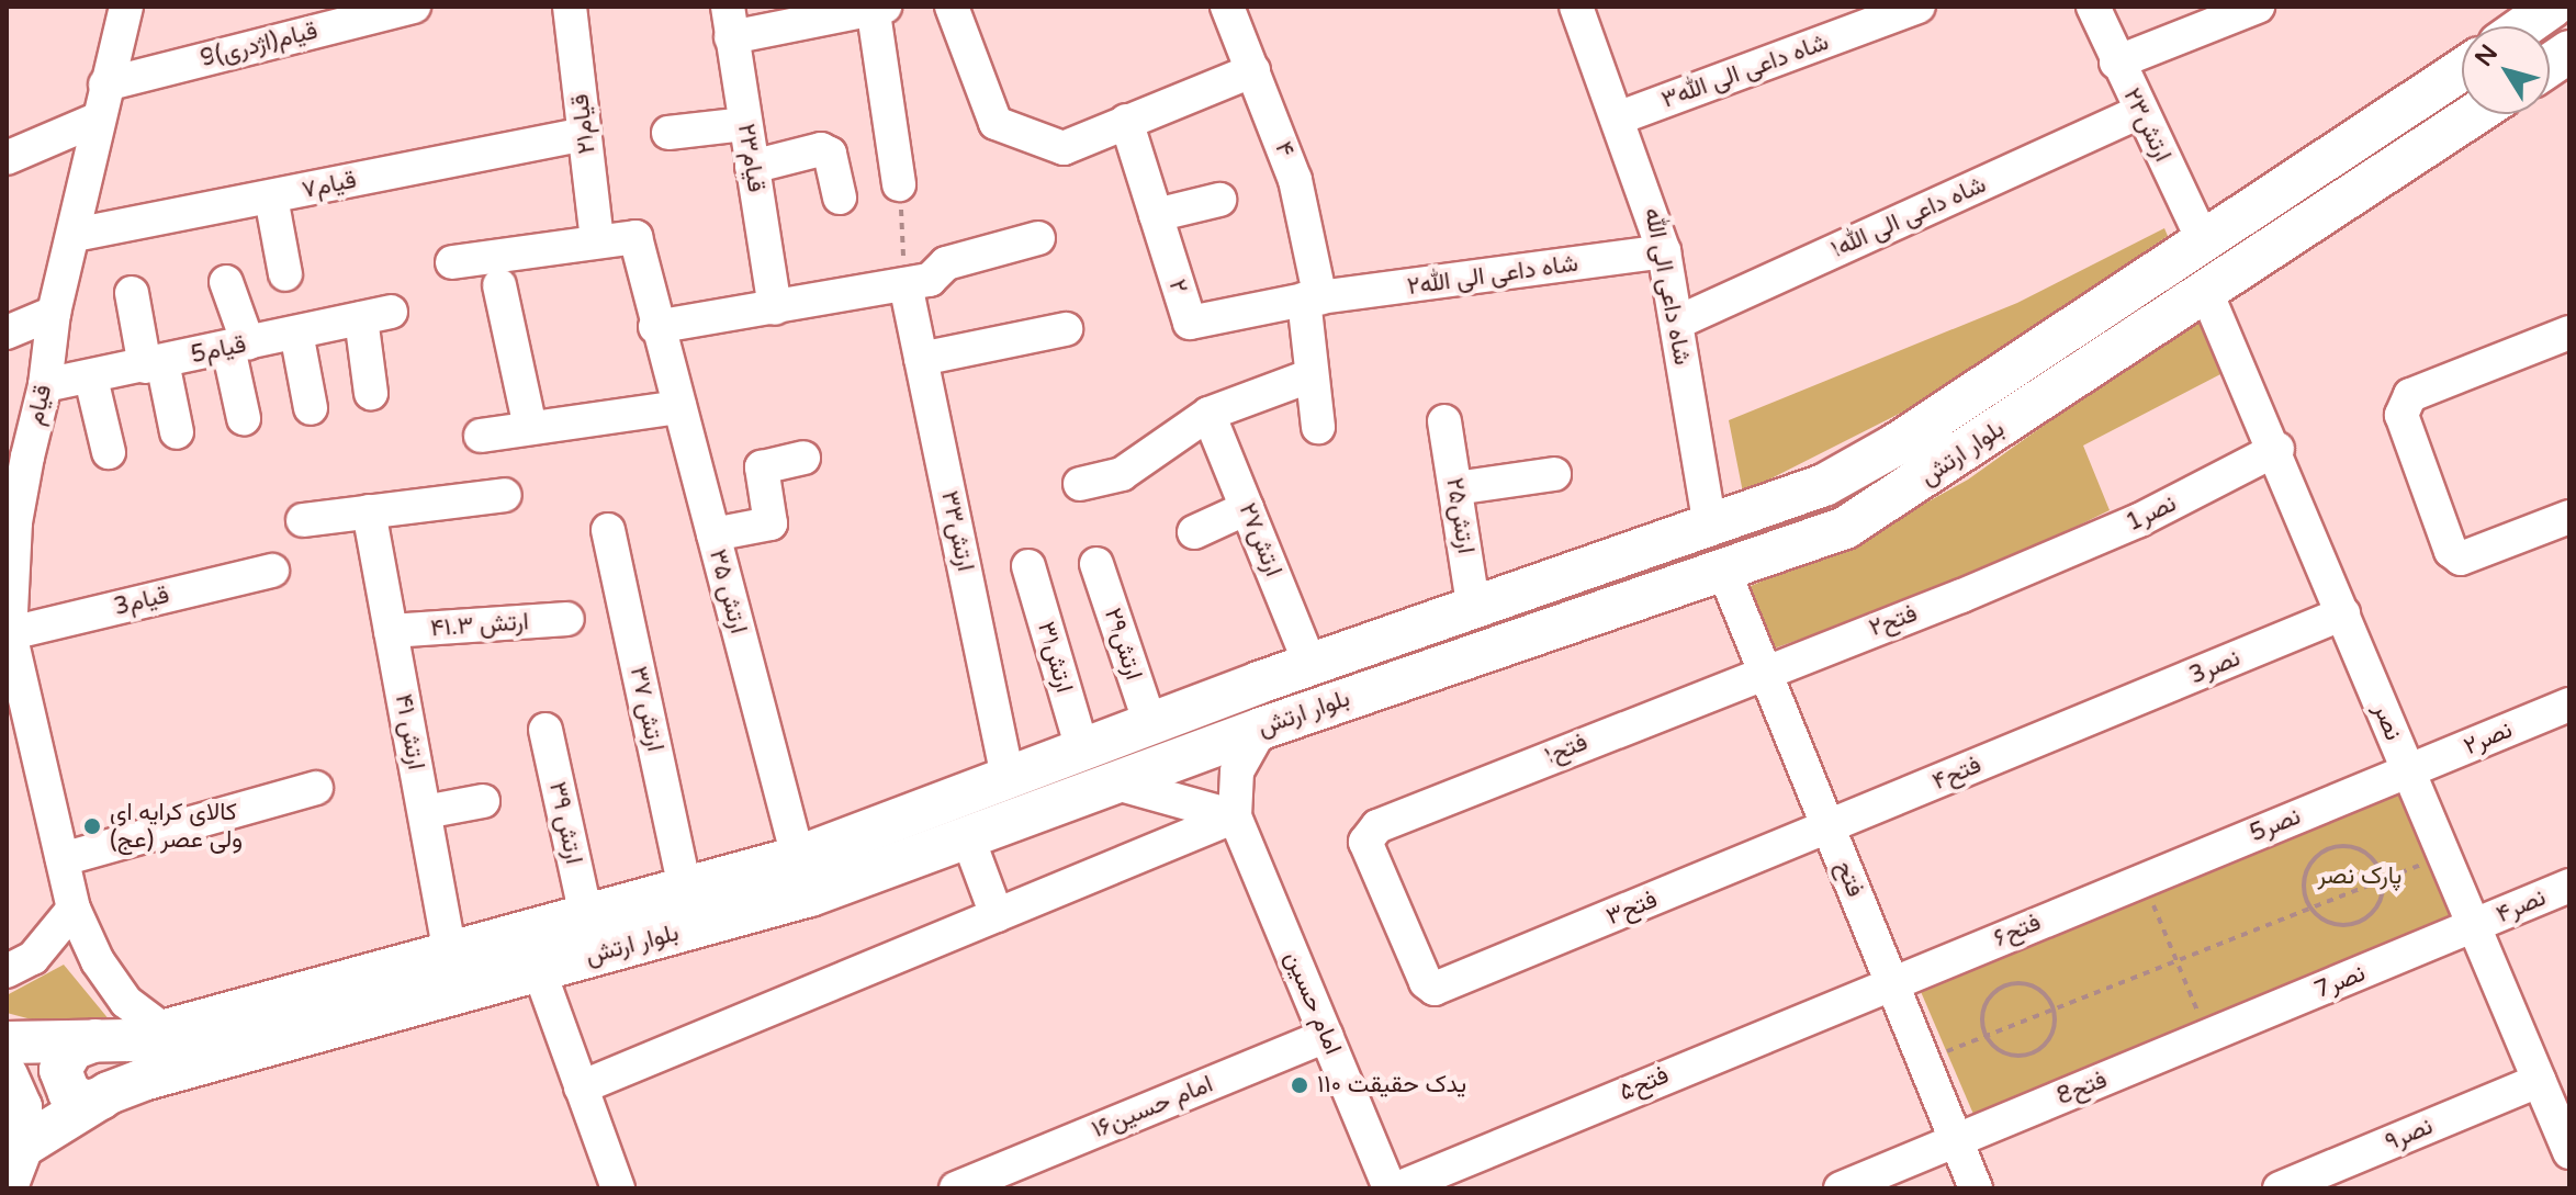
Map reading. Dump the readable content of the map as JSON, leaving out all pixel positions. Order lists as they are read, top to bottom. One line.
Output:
{"streets":{"main road":["بلوار ارتش"],"street":["قیام(اژدری)9","شاه داعی الی الله۳","قیام۲۱","ارتش۲۳","۴","قیام۲۳","قیام۷","شاه داعی الی الله۱","شاه داعی الی الله۲","۲","شاه داعی الی الله","قیام5","قیام","1نصر","ارتش۲۵","ارتش۳۳","ارتش۲۷","ارتش ۳۵","قیام3","۲فتح","ارتش ۴۱.۳","ارتش۲۹","ارتش۳۱","3نصر","ارتش ۳۷","نصر","ارتش ۴۱","نصر۲","۱فتح","فتح۴","ارتش ۳۹","5نصر","فتح","۴نصر","۳فتح","۶فتح","7نصر","امام حسین","۵فتح","8فتح","امام حسین۱۶","۹نصر"]},"crossings":[["قیام(اژدری)9","قیام"],["شاه داعی الی الله۳","شاه داعی الی الله"],["قیام۲۱","قیام۷"],["قیام۲۱","ارتش ۳۵"],["ارتش۲۳","شاه داعی الی الله۱"],["ارتش۲۳","بلوار ارتش"],["۴","شاه داعی الی الله۲"],["۴","۲"],["قیام۷","قیام"],["شاه داعی الی الله۱","شاه داعی الی الله"],["شاه داعی الی الله۲","۲"],["شاه داعی الی الله۲","شاه داعی الی الله"],["شاه داعی الی الله","بلوار ارتش"],["قیام5","قیام"],["قیام","بلوار ارتش"],["قیام","قیام3"],["بلوار ارتش","ارتش۲۵"],["بلوار ارتش","ارتش۳۳"],["بلوار ارتش","ارتش۲۷"],["بلوار ارتش","ارتش ۳۵"],["بلوار ارتش","ارتش۲۹"],["بلوار ارتش","ارتش۳۱"],["بلوار ارتش","ارتش ۳۷"],["بلوار ارتش","نصر"],["بلوار ارتش","ارتش ۴۱"],["بلوار ارتش","ارتش ۳۹"],["بلوار ارتش","فتح"],["1نصر","۲فتح"],["1نصر","نصر"],["۲فتح","۱فتح"],["۲فتح","فتح"],["ارتش ۴۱.۳","ارتش ۴۱"],["3نصر","نصر"],["3نصر","فتح۴"],["نصر","نصر۲"],["نصر","5نصر"],["نصر","۴نصر"],["نصر","7نصر"],["نصر","۹نصر"],["نصر۲","5نصر"],["۱فتح","فتح"],["۱فتح","۳فتح"],["فتح۴","فتح"],["فتح۴","۳فتح"],["5نصر","۶فتح"],["فتح","۳فتح"],["فتح","۶فتح"],["فتح","۵فتح"],["فتح","8فتح"],["۴نصر","7نصر"],["۶فتح","۵فتح"],["7نصر","8فتح"],["امام حسین","امام حسین۱۶"]],"parks":["پارک نصر"],"places":["کالای کرایه ای ولی عصر (عج)","یدک حقیقت ۱۱۰"],"north":"top left"}
